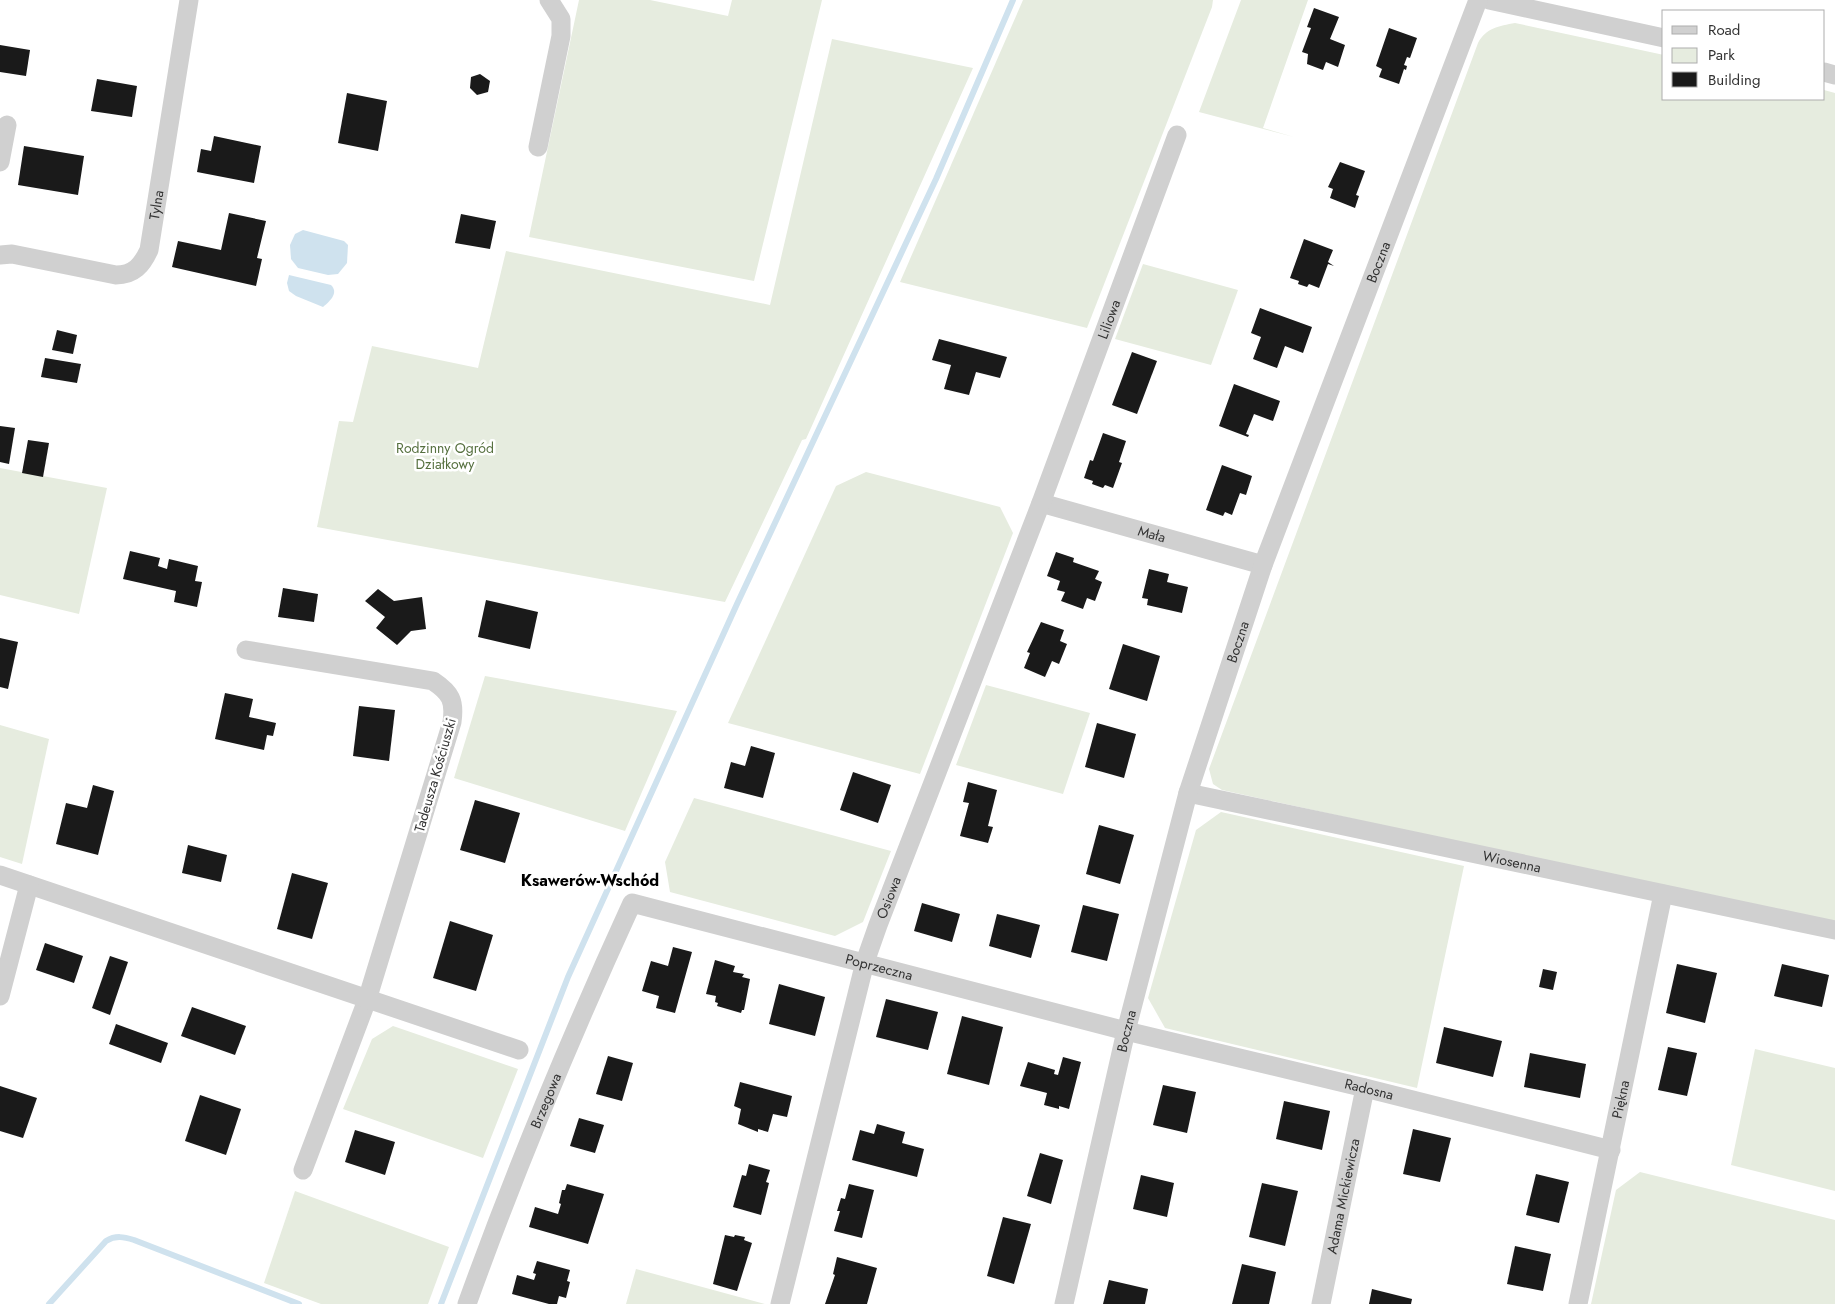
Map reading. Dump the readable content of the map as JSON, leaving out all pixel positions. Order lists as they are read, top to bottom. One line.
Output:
{"streets":{"street":["Tylna","Boczna","Liliowa","Mała","Tadeusza Kościuszki","Wiosenna","Osiowa","Poprzeczna","Radosna","Piękna","Brzegowa","Adama Mickiewicza"]},"crossings":[["Boczna","Mała"],["Boczna","Wiosenna"],["Boczna","Poprzeczna"],["Boczna","Radosna"],["Liliowa","Mała"],["Liliowa","Osiowa"],["Mała","Osiowa"],["Wiosenna","Piękna"],["Osiowa","Poprzeczna"],["Poprzeczna","Radosna"],["Poprzeczna","Brzegowa"],["Radosna","Piękna"],["Radosna","Adama Mickiewicza"]],"districts":["Ksawerów-Wschód"],"parks":["Rodzinny Ogród Działkowy"],"legend":["Road","Park","Building"]}
